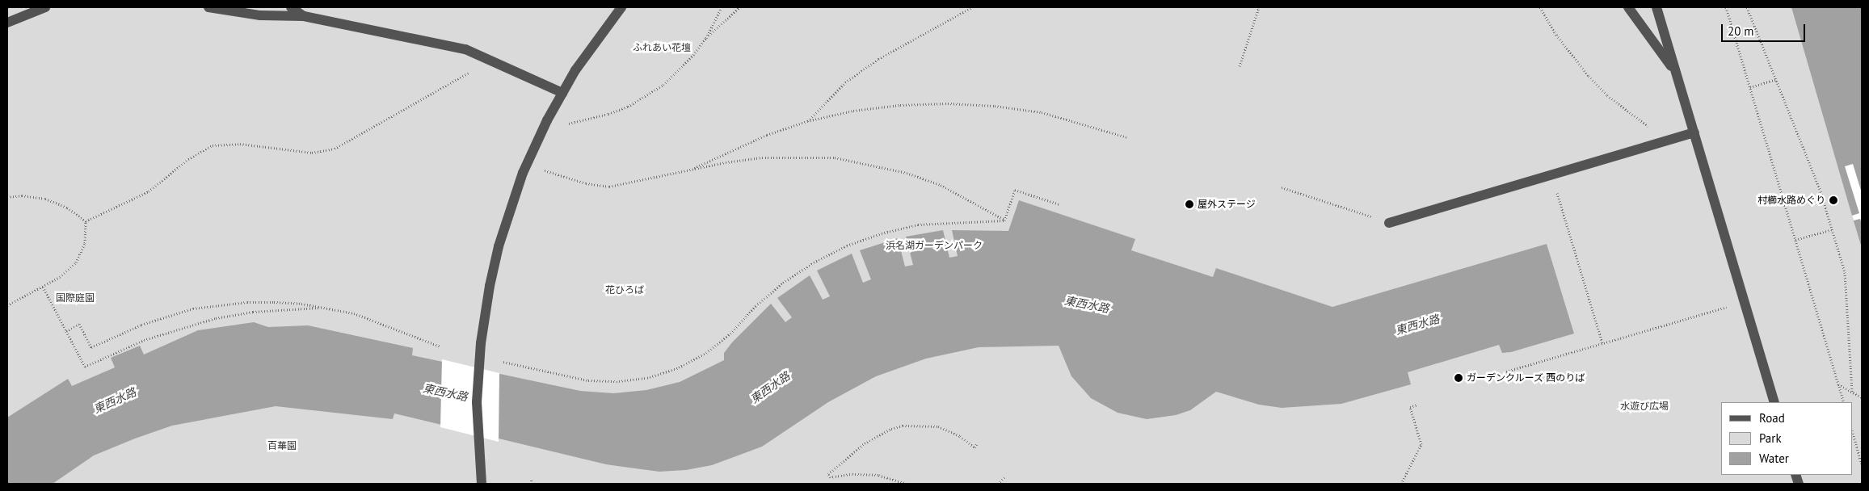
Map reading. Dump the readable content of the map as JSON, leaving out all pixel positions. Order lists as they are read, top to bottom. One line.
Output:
{"water":["東西水路"],"parks":["ふれあい花壇","浜名湖ガーデンパーク","花ひろば","国際庭園","水遊び広場","百華園"],"places":["村櫛水路めぐり","屋外ステージ","ガーデンクルーズ 西のりば"],"legend":["Road","Park","Water"],"scale_bar":"20 m"}
